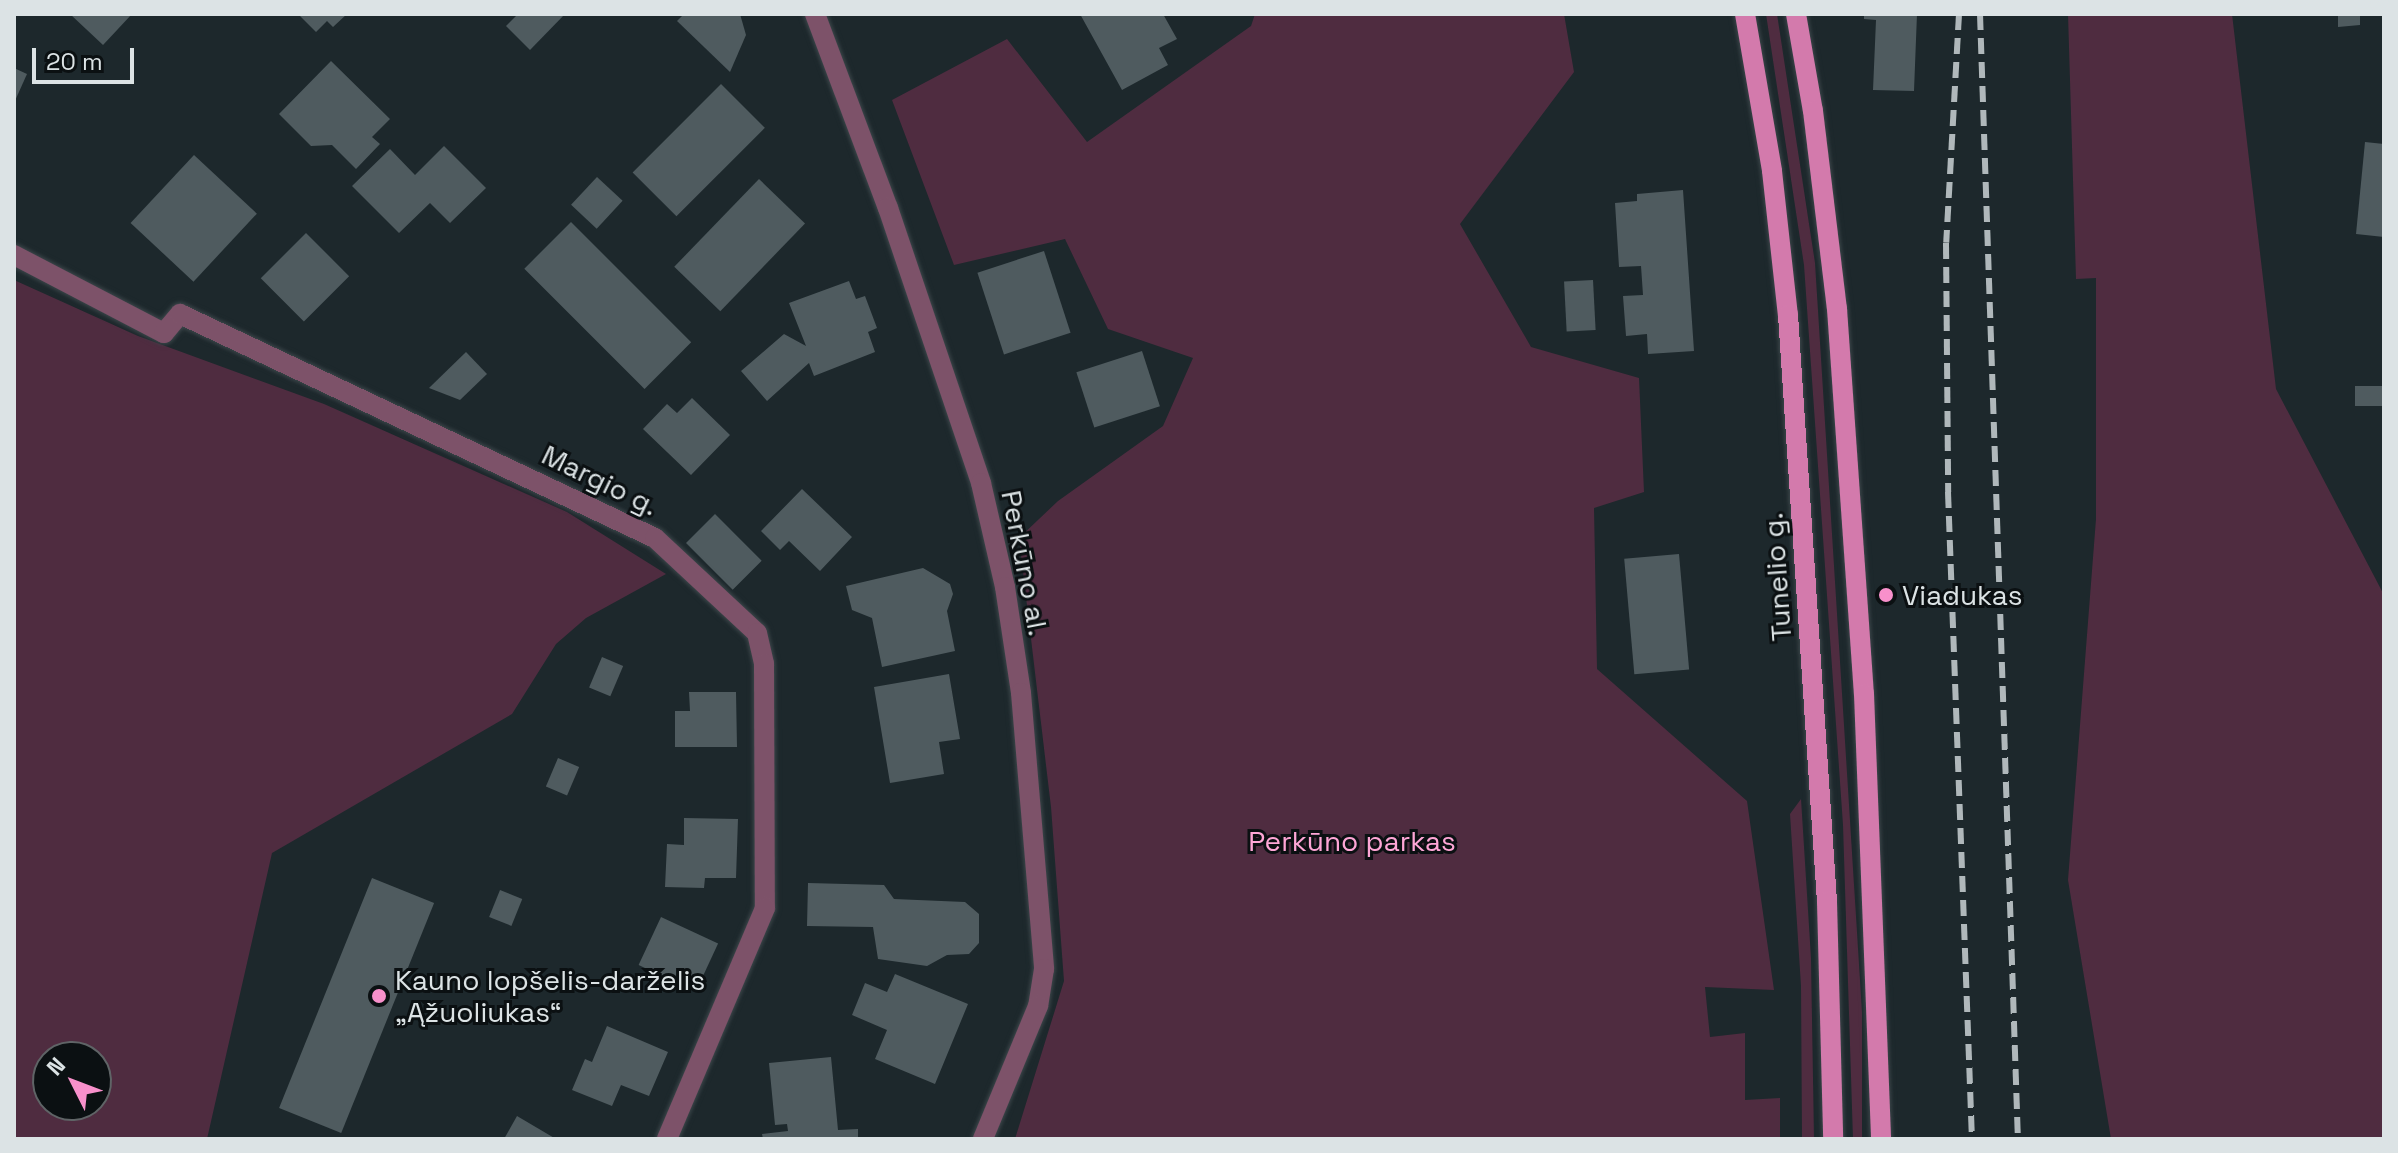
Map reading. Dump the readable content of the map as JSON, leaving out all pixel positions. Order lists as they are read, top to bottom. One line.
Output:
{"streets":{"main road":["Tunelio g."],"street":["Margio g.","Perkūno al."]},"parks":["Perkūno parkas"],"places":["Viadukas","Kauno lopšelis-darželis „Ąžuoliukas“"],"scale_bar":"20 m","north":"top left"}
